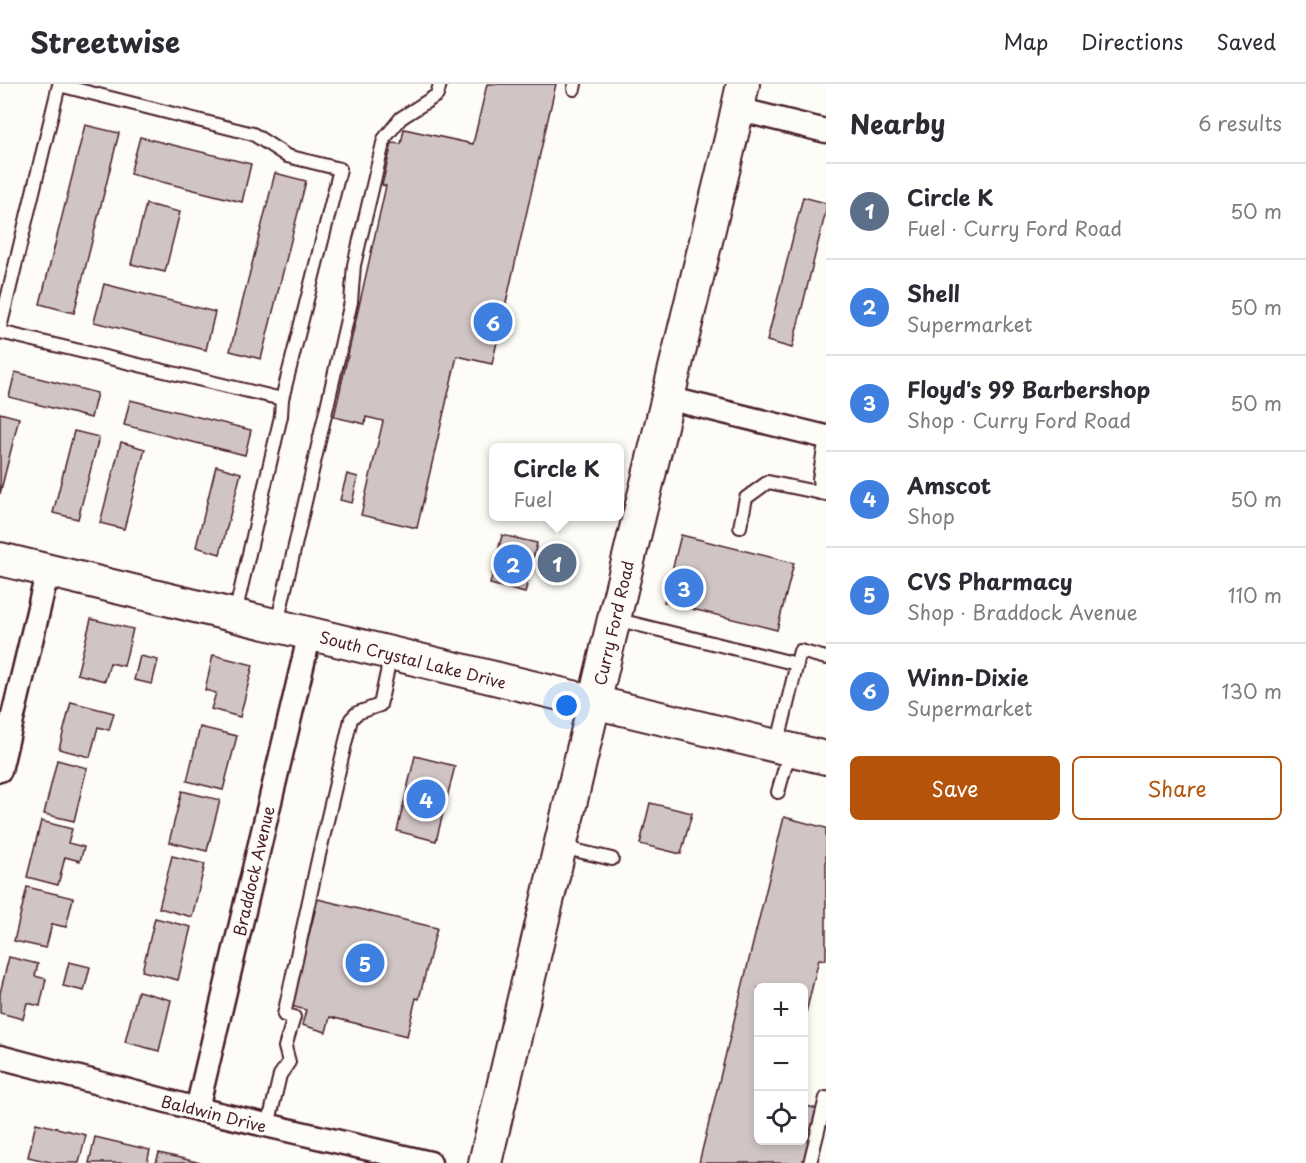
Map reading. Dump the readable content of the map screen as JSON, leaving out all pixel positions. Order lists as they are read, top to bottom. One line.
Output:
{"streets":{"street":["Curry Ford Road","South Crystal Lake Drive","Braddock Avenue","Baldwin Drive"]},"crossings":[["Curry Ford Road","South Crystal Lake Drive"],["South Crystal Lake Drive","Braddock Avenue"],["Braddock Avenue","Baldwin Drive"]],"page":{"header":"Streetwise","nav":["Map","Directions","Saved"],"heading":["Nearby","6 results"],"list":[{"mark":"1","name":"Circle K","note":"Fuel · Curry Ford Road","value":"50 m"},{"mark":"2","name":"Shell","note":"Supermarket","value":"50 m"},{"mark":"3","name":"Floyd's 99 Barbershop","note":"Shop · Curry Ford Road","value":"50 m"},{"mark":"4","name":"Amscot","note":"Shop","value":"50 m"},{"mark":"5","name":"CVS Pharmacy","note":"Shop · Braddock Avenue","value":"110 m"},{"mark":"6","name":"Winn-Dixie","note":"Supermarket","value":"130 m"}],"pins":["6","1","2","3","4","5"],"popup":["Circle K","Fuel"],"buttons":["Save","Share"],"map_buttons":["+","−"]}}
